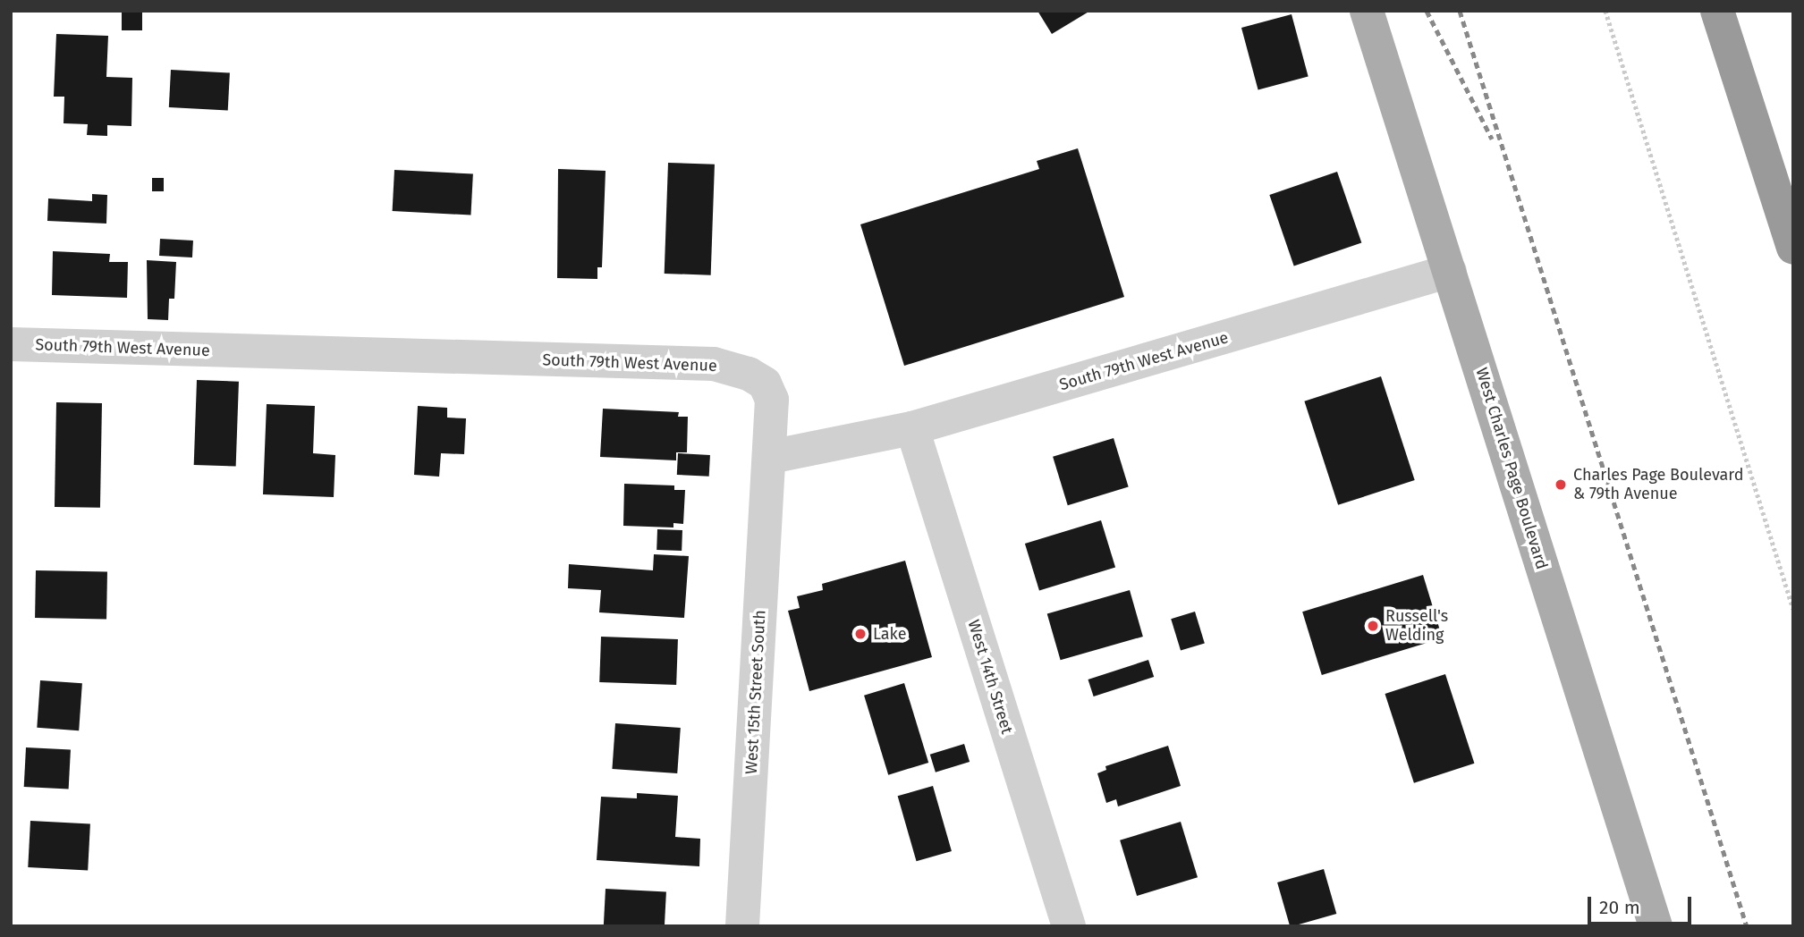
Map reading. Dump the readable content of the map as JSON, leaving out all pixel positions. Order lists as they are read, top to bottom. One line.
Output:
{"streets":{"main road":["West Charles Page Boulevard"],"street":["South 79th West Avenue","West 14th Street","West 15th Street South"]},"crossings":[["South 79th West Avenue","West Charles Page Boulevard"],["South 79th West Avenue","West 14th Street"],["South 79th West Avenue","West 15th Street South"]],"places":["Charles Page Boulevard & 79th Avenue","Russell's Welding","Lake"],"scale_bar":"20 m"}
